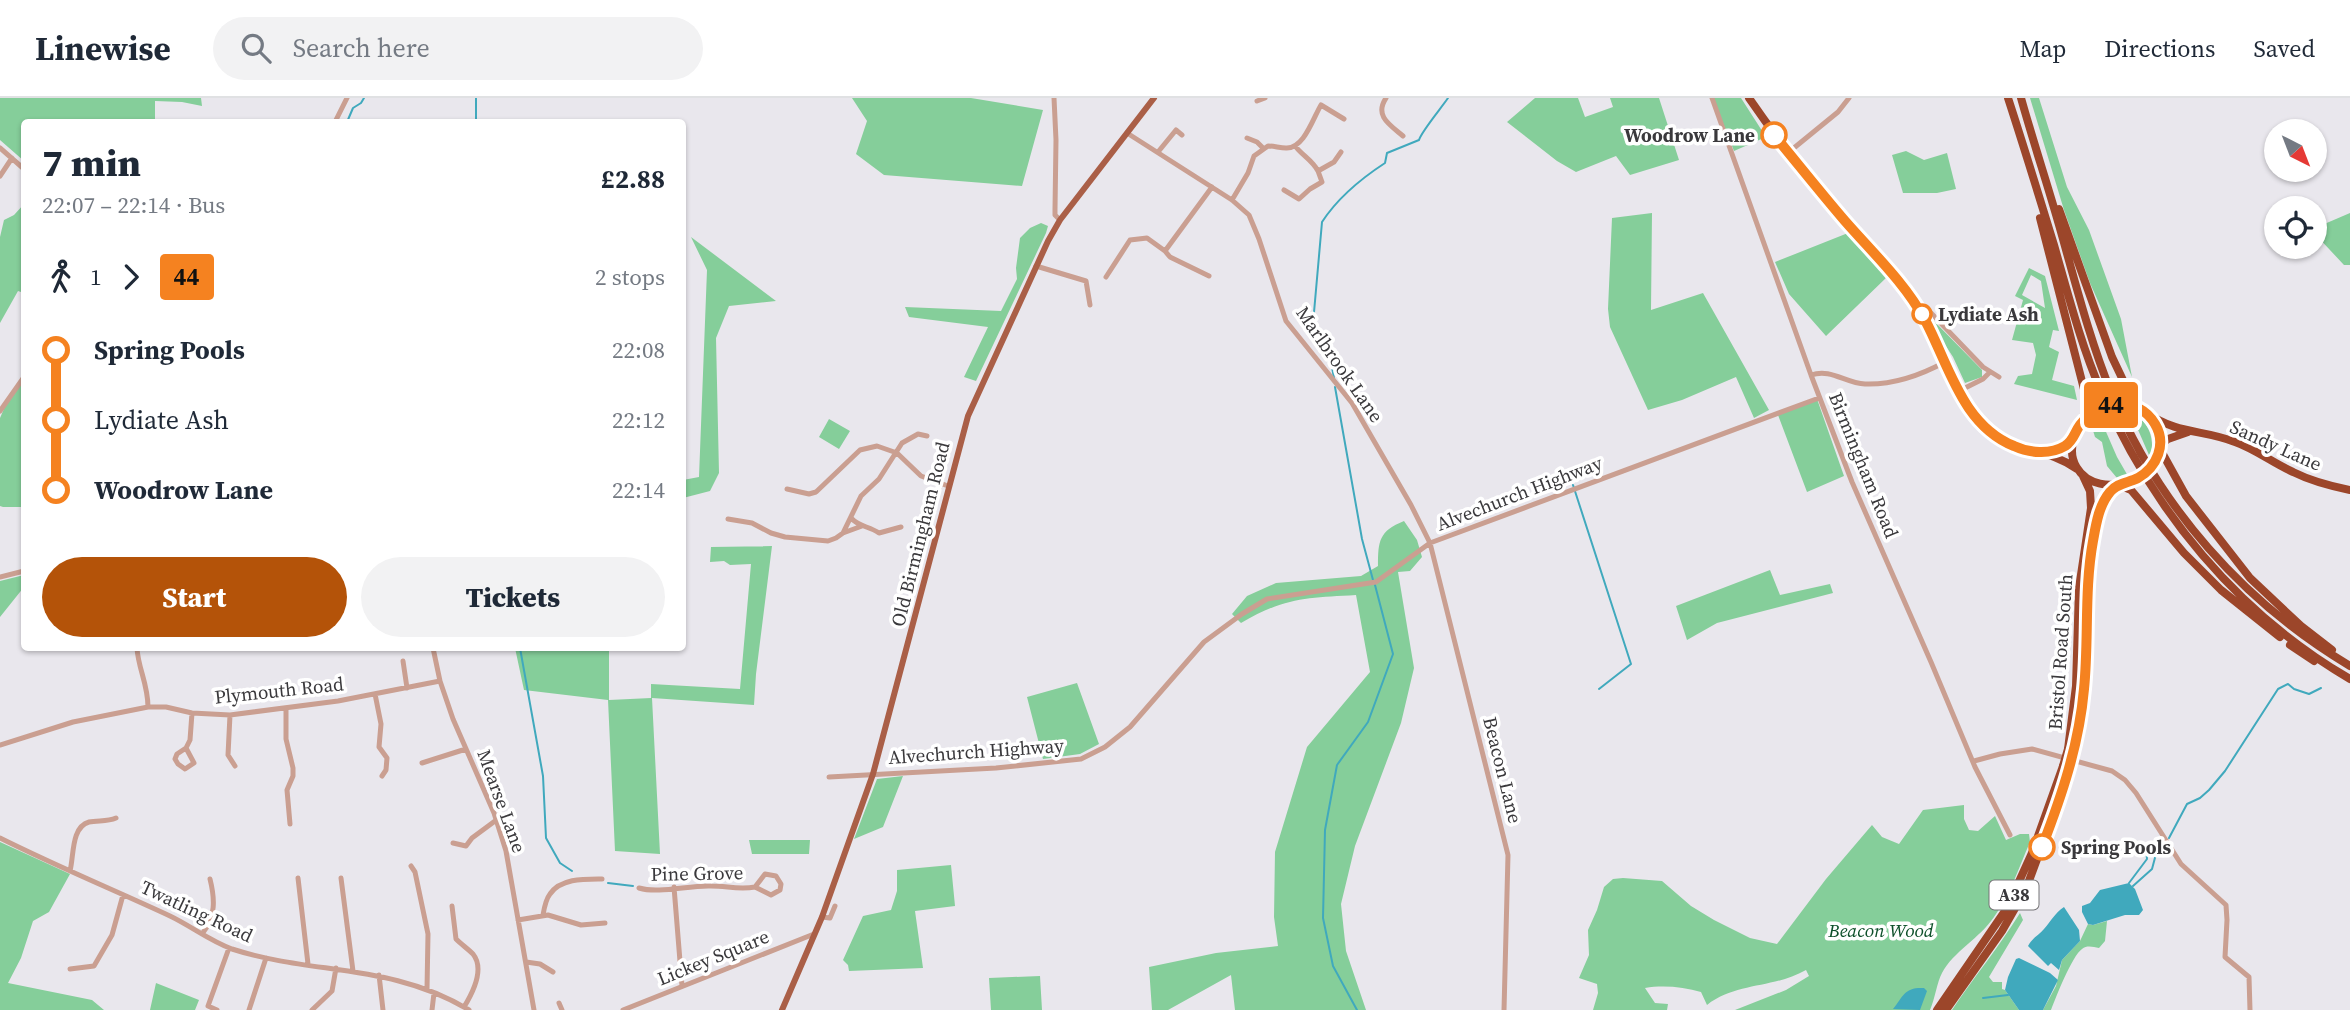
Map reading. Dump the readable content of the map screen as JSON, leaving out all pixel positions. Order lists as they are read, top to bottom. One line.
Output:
{"streets":{"highway":["Sandy Lane","Bristol Road South","A38"],"main road":["Old Birmingham Road"],"street":["Marlbrook Lane","Birmingham Road","Alvechurch Highway","Plymouth Road","Beacon Lane","Mearse Lane","Pine Grove","Twatling Road","Lickey Square"]},"crossings":[["Marlbrook Lane","Alvechurch Highway"],["Marlbrook Lane","Old Birmingham Road"],["Marlbrook Lane","Beacon Lane"],["Sandy Lane","Bristol Road South"],["Birmingham Road","Alvechurch Highway"],["Alvechurch Highway","Old Birmingham Road"],["Alvechurch Highway","Beacon Lane"],["Old Birmingham Road","Lickey Square"],["Plymouth Road","Mearse Lane"]],"parks":["Beacon Wood"],"places":["Woodrow Lane","Lydiate Ash","Spring Pools"],"lines":["bus line 44"],"north":"bottom right","page":{"header":"Linewise","search":"Search here","nav":["Map","Directions","Saved"],"on_map":"44","heading":["7 min","22:07 – 22:14 · Bus","£2.88"],"legs":["1","44","2 stops"],"list":[{"name":"Spring Pools","value":"22:08"},{"name":"Lydiate Ash","value":"22:12"},{"name":"Woodrow Lane","value":"22:14"}],"buttons":["Start","Tickets"]}}
